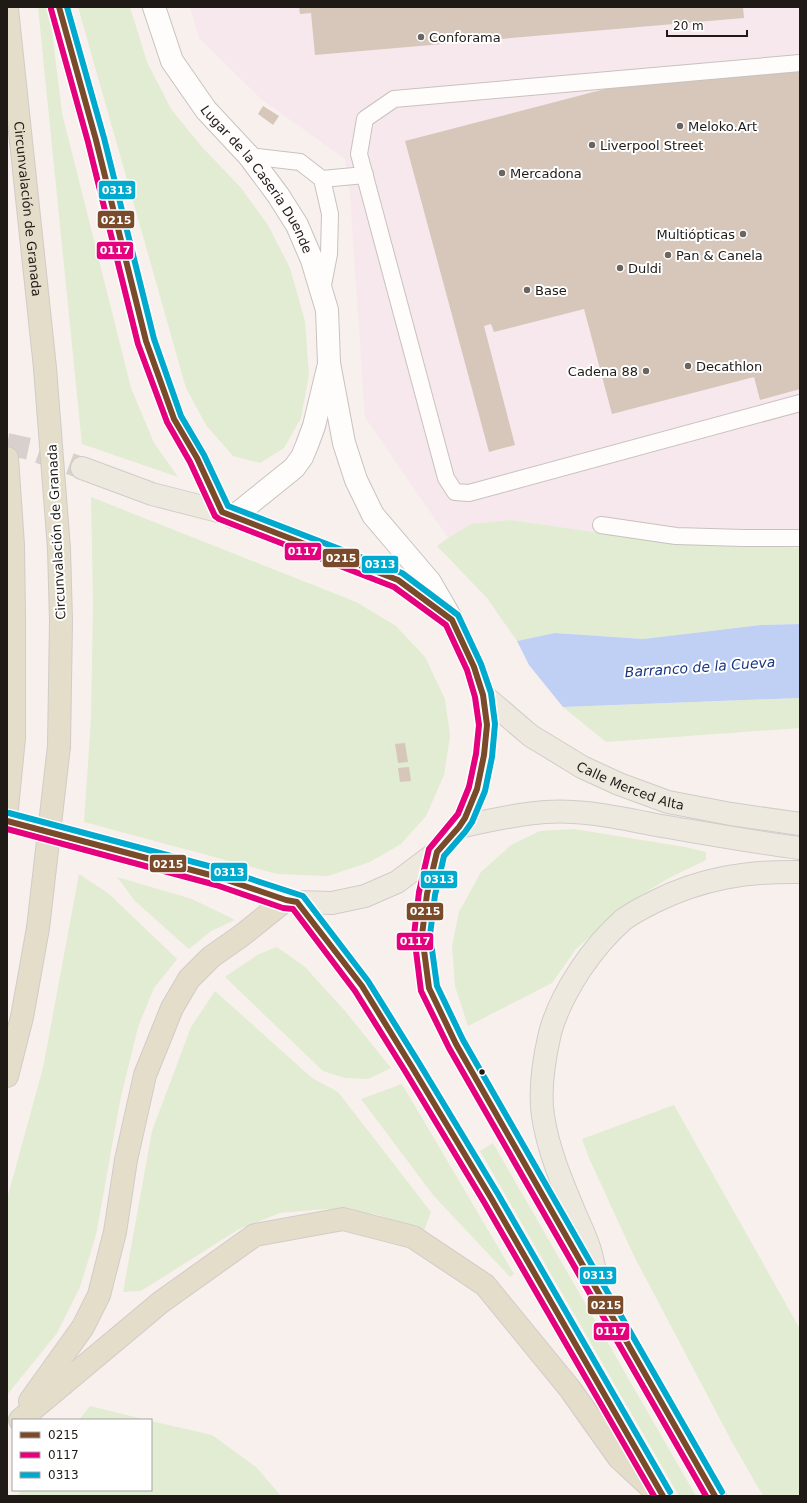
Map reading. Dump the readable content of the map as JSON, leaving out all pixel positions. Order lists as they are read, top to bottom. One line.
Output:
{"streets":{"highway":["Circunvalación de Granada"],"main road":["Calle Merced Alta"],"street":["Lugar de la Caseria Duende"]},"water":["Barranco de la Cueva"],"places":["Conforama","Meloko.Art","Liverpool Street","Mercadona","Multiópticas","Pan & Canela","Duldi","Base","Decathlon","Cadena 88"],"lines":["transit line 0215","transit line 0313","transit line 0117"],"legend":["0215","0117","0313"],"scale_bar":"20 m"}
